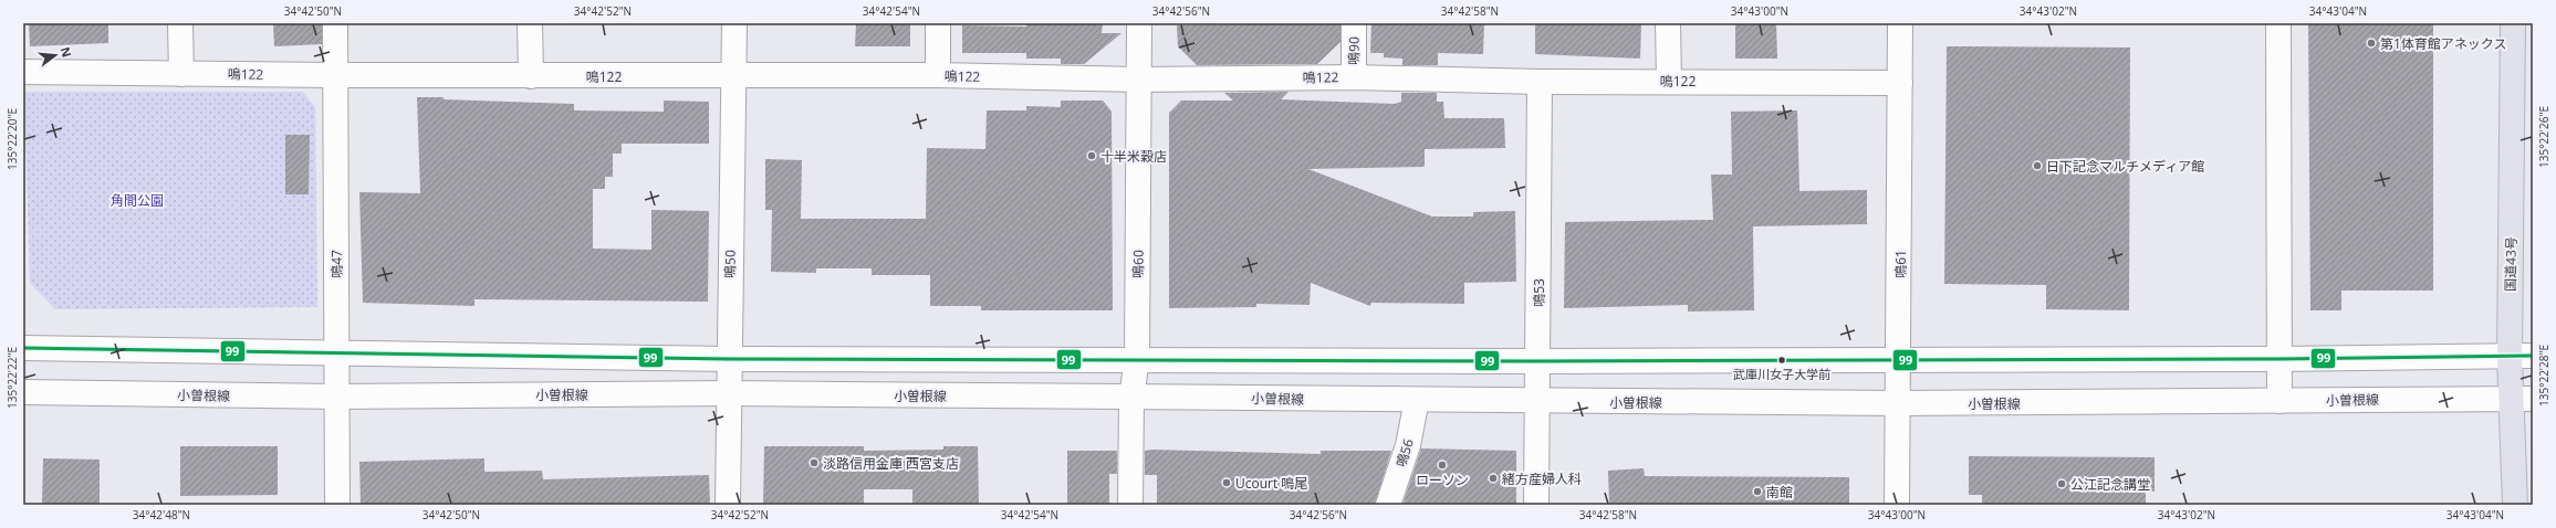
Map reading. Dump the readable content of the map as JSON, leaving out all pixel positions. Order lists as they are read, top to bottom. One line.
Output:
{"streets":{"highway":["国道43号"],"street":["鳴90","鳴122","鳴47","鳴50","鳴60","鳴61","鳴53","小曽根線","鳴56"]},"crossings":[["鳴90","鳴122"],["鳴122","鳴47"],["鳴122","鳴50"],["鳴122","鳴60"],["鳴122","鳴61"],["鳴122","鳴53"],["鳴47","小曽根線"],["鳴50","小曽根線"],["鳴60","小曽根線"],["鳴61","小曽根線"],["国道43号","小曽根線"],["鳴53","小曽根線"],["小曽根線","鳴56"]],"parks":["角間公園"],"places":["第1体育館アネックス","十半米穀店","日下記念マルチメディア館","武庫川女子大学前","淡路信用金庫 西宮支店","ローソン","緒方産婦人科","Ucourt 鳴尾","公江記念講堂","南館"],"lines":["transit line 99"],"north":"right","coordinates":["34°42'50\"N","34°42'52\"N","34°42'54\"N","34°42'56\"N","34°42'58\"N","34°43'00\"N","34°43'02\"N","34°43'04\"N","135°22'26\"E","135°22'20\"E","135°22'28\"E","135°22'22\"E","34°42'48\"N"]}
